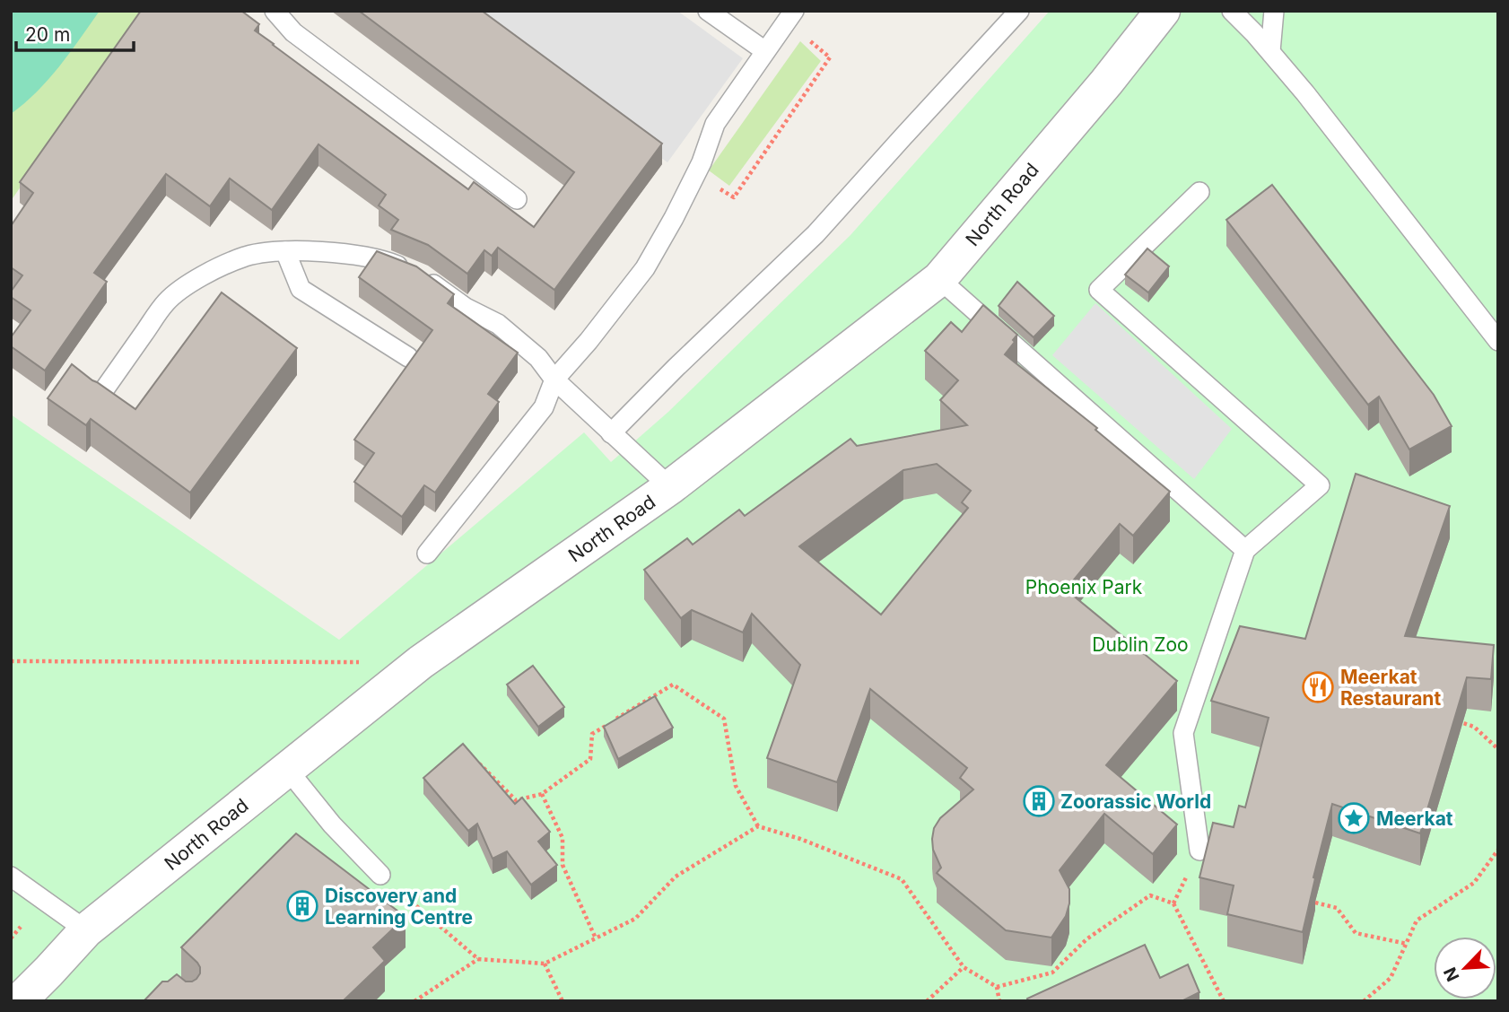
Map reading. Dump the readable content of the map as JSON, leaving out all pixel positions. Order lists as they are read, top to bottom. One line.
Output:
{"streets":{"street":["North Road"]},"parks":["Phoenix Park","Dublin Zoo"],"places":{"restaurant":["Meerkat Restaurant"],"building":["Zoorassic World","Discovery and Learning Centre"],"place":["Meerkat"]},"scale_bar":"20 m","north":"bottom left"}
